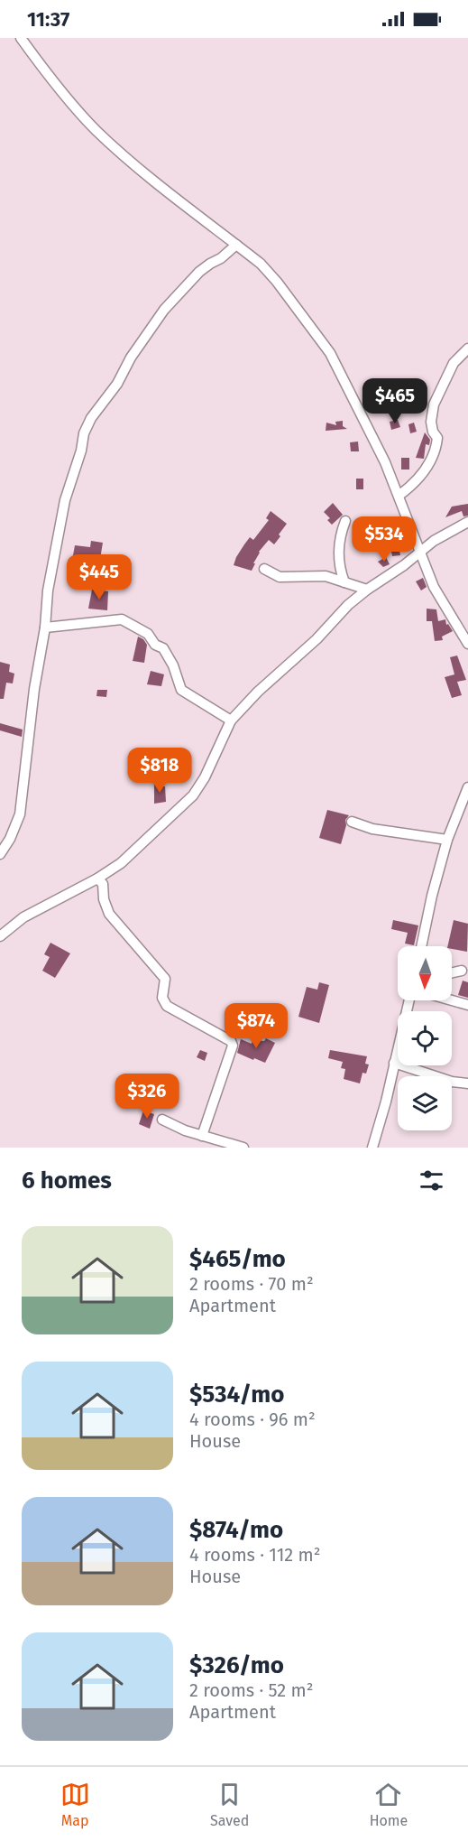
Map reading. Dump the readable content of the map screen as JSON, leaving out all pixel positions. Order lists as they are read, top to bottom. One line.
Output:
{"north":"bottom","page":{"status":"11:37","price":["$465","$534","$445","$818","$874","$326"],"heading":"6 homes","list":[{"name":"$465/mo","note":"2 rooms · 70 m² · Apartment"},{"name":"$534/mo","note":"4 rooms · 96 m² · House"},{"name":"$874/mo","note":"4 rooms · 112 m² · House"},{"name":"$326/mo","note":"2 rooms · 52 m² · Apartment"}],"tabs":["Map","Saved","Home"]}}
